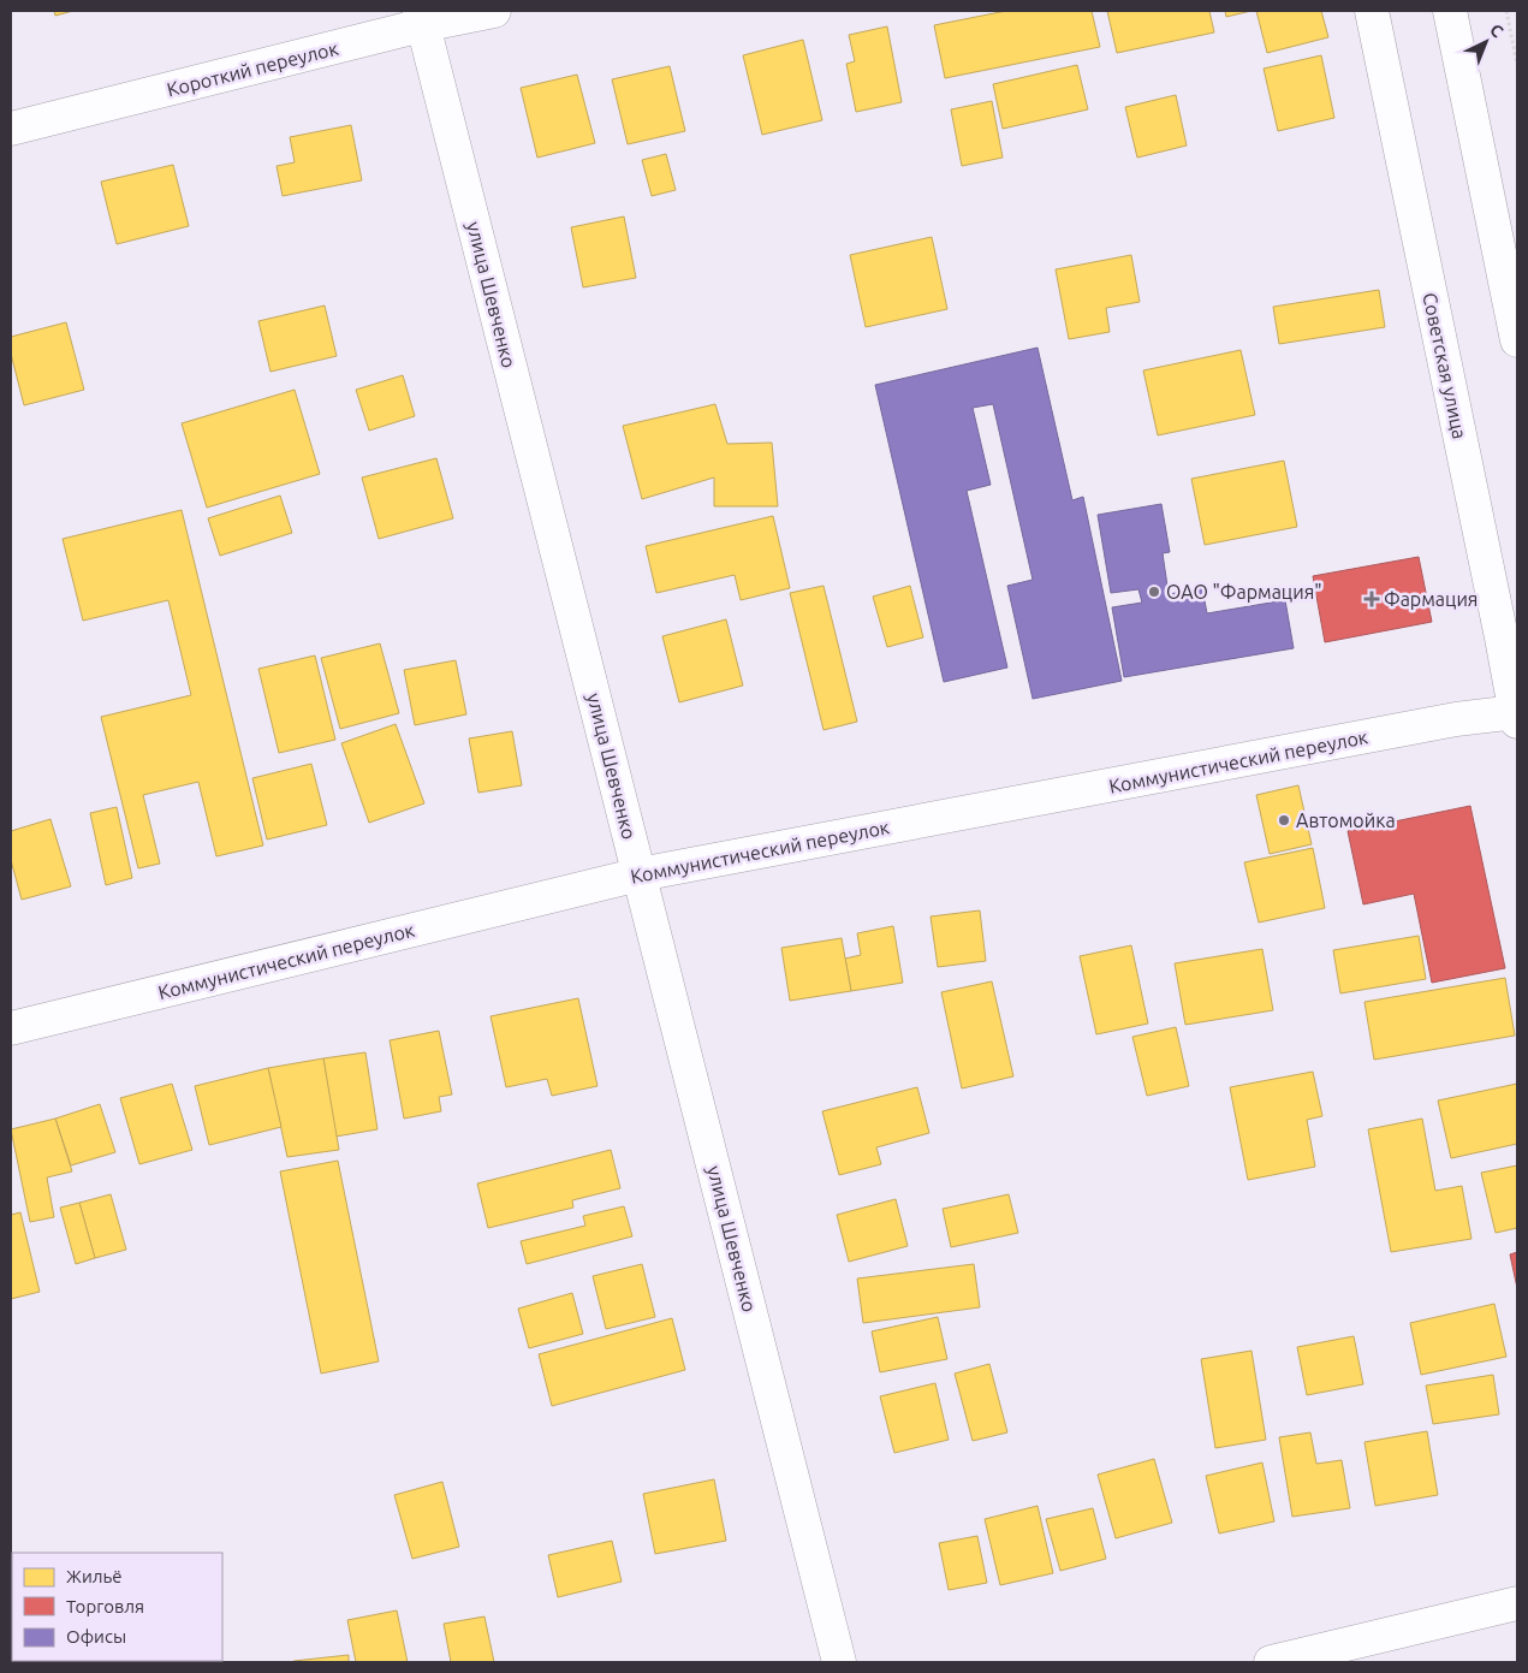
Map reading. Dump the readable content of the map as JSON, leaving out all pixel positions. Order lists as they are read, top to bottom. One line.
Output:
{"streets":{"street":["Короткий переулок","улица Шевченко","Советская улица","Коммунистический переулок"]},"crossings":[["Короткий переулок","улица Шевченко"],["улица Шевченко","Коммунистический переулок"],["Советская улица","Коммунистический переулок"]],"places":{"other":["ОАО \"Фармация\"","Автомойка"],"health":["Фармация"]},"legend":["Жильё","Торговля","Офисы"],"north":"top right"}
